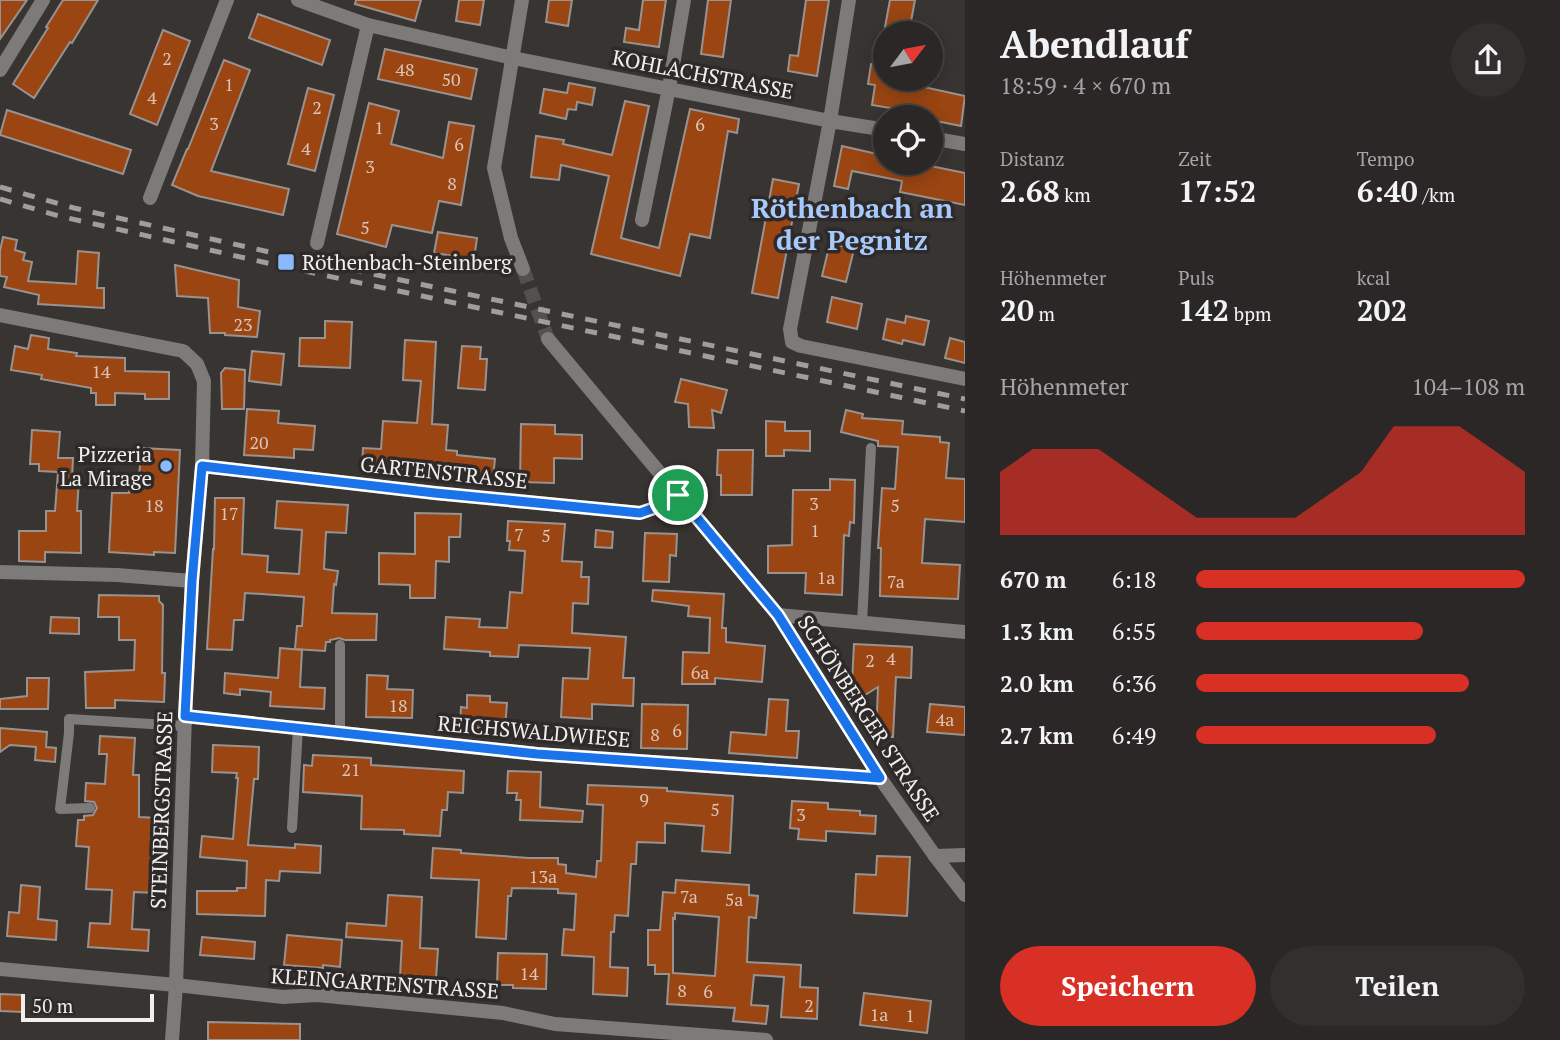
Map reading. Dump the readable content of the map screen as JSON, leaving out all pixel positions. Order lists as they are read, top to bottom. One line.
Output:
{"streets":{"street":["KOHLACHSTRASSE","GARTENSTRASSE","SCHÖNBERGER STRASSE","REICHSWALDWIESE","STEINBERGSTRASSE","KLEINGARTENSTRASSE"]},"crossings":[["GARTENSTRASSE","SCHÖNBERGER STRASSE"],["GARTENSTRASSE","STEINBERGSTRASSE"],["SCHÖNBERGER STRASSE","REICHSWALDWIESE"],["REICHSWALDWIESE","STEINBERGSTRASSE"],["STEINBERGSTRASSE","KLEINGARTENSTRASSE"]],"districts":["Röthenbach an der Pegnitz"],"places":{"transit":["Röthenbach-Steinberg"],"other":["Pizzeria La Mirage"]},"house_numbers":["2","48","50","1","4","2","3","6","1","6","4","3","8","5","23","14","20","3","18","5","17","1","7","5","1a","7a","4","2","6a","18","4a","6","8","21","9","5","3","13a","7a","5a","14","8","6","2","1a","1"],"scale_bar":"50 m","north":"top right","page":{"heading":["Abendlauf","18:59 · 4 × 670 m"],"stats":[["Distanz","2.68 km"],["Zeit","17:52"],["Tempo","6:40 /km"],["Höhenmeter","20 m"],["Puls","142 bpm"],["kcal","202"]],"chart":["Höhenmeter","104–108 m"],"list":[{"name":"670 m","note":"6:18"},{"name":"1.3 km","note":"6:55"},{"name":"2.0 km","note":"6:36"},{"name":"2.7 km","note":"6:49"}],"buttons":["Speichern","Teilen"],"scale":"50 m"}}
